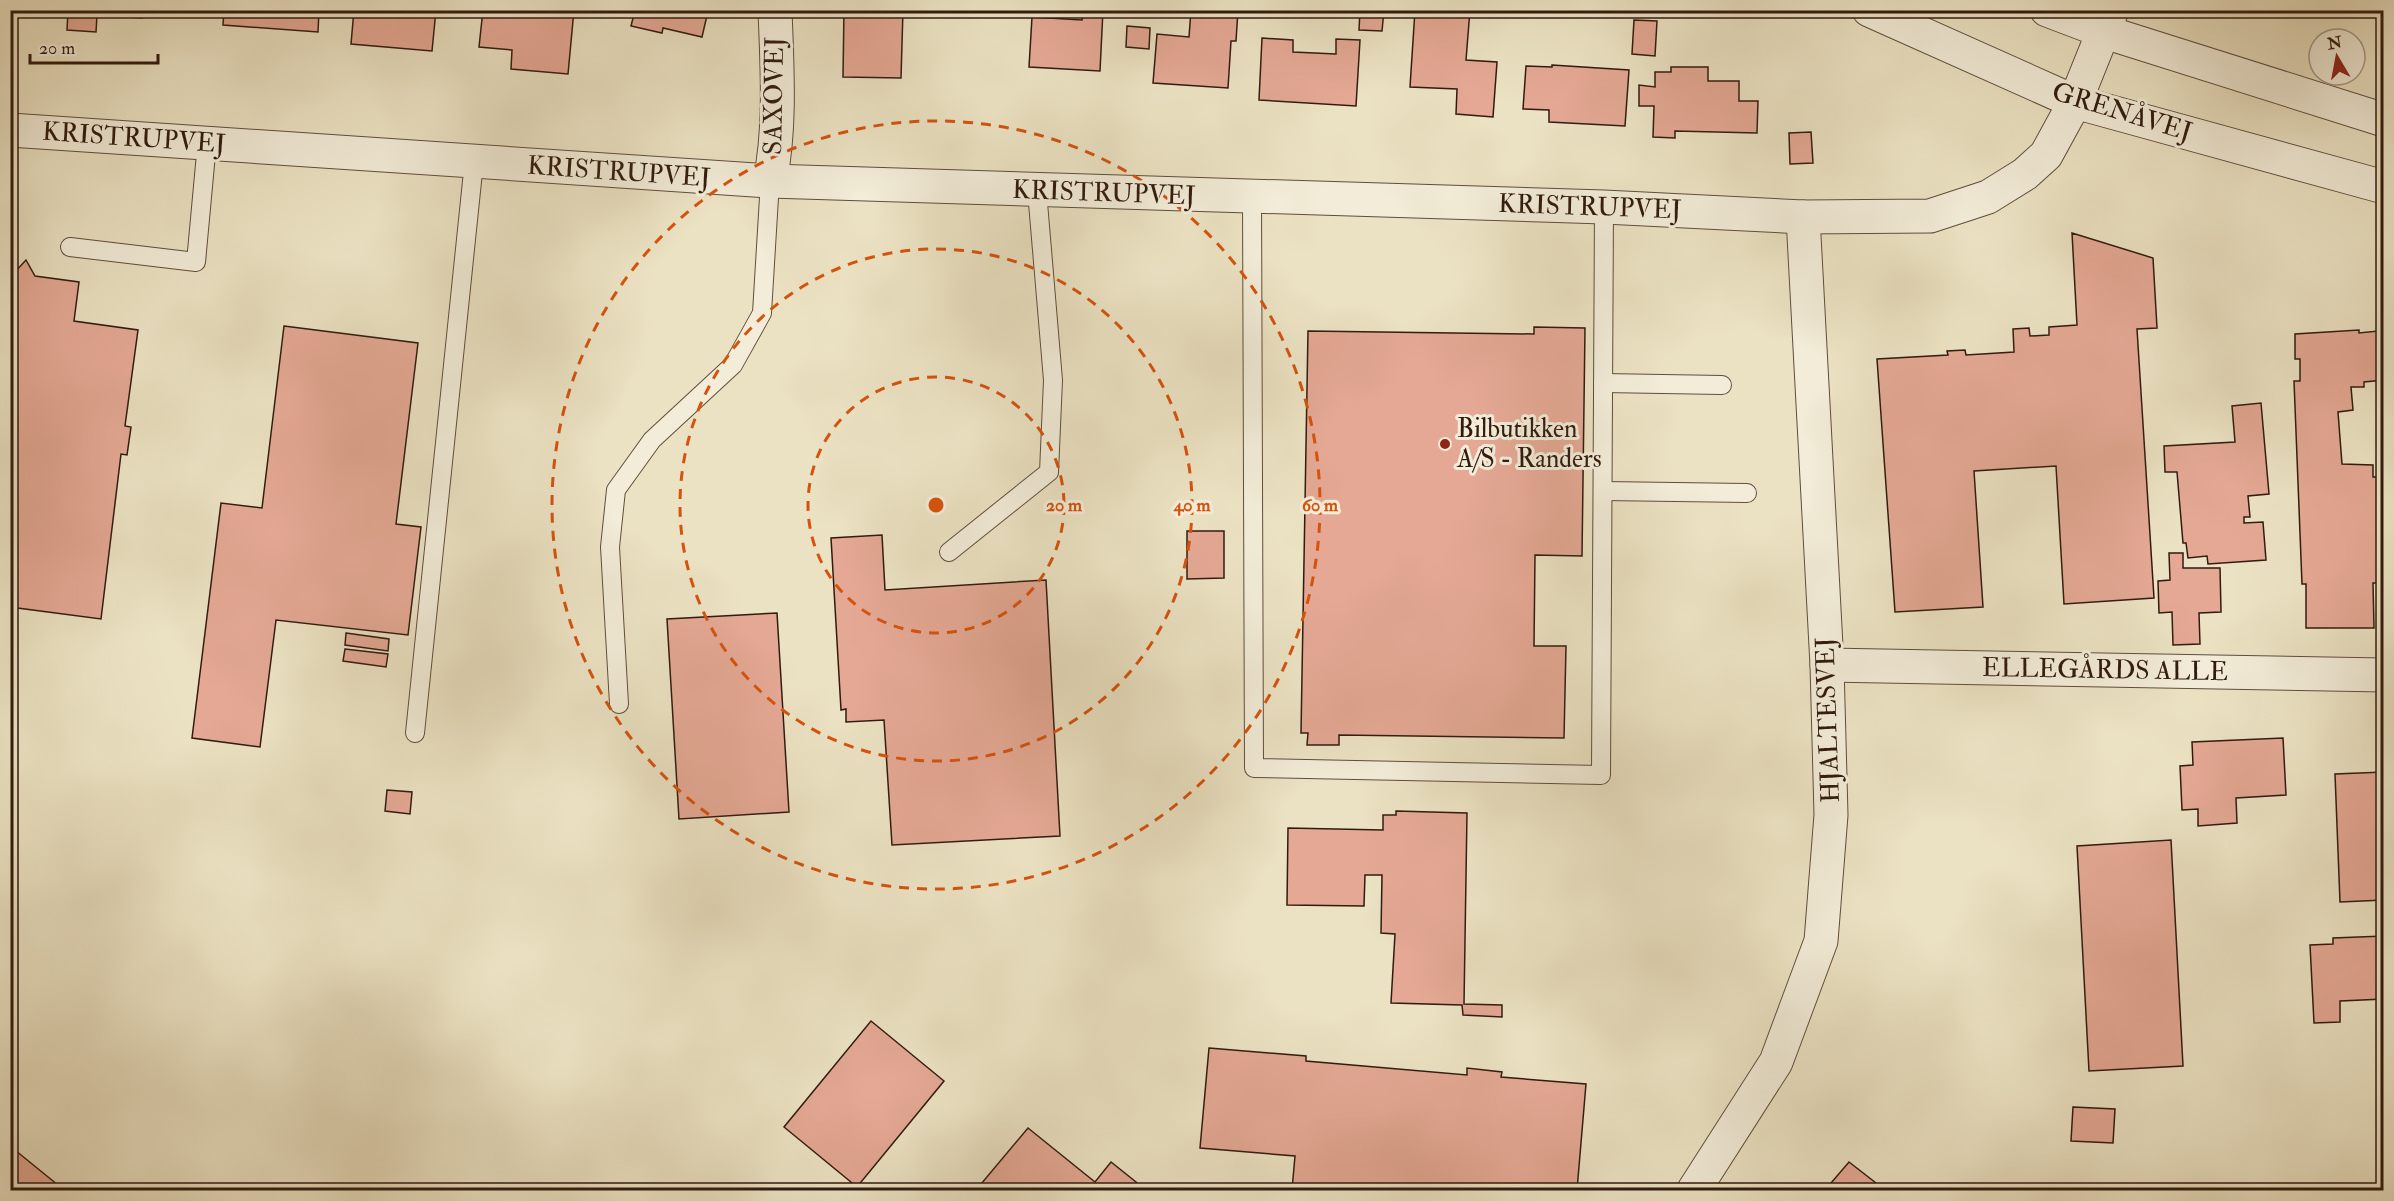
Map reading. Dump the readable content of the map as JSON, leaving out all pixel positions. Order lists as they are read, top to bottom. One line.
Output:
{"streets":{"street":["SAXOVEJ","GRENÅVEJ","KRISTRUPVEJ","ELLEGÅRDS ALLE","HJALTESVEJ"]},"crossings":[["SAXOVEJ","KRISTRUPVEJ"],["GRENÅVEJ","KRISTRUPVEJ"],["KRISTRUPVEJ","HJALTESVEJ"],["ELLEGÅRDS ALLE","HJALTESVEJ"]],"places":["Bilbutikken A/S - Randers"],"scale_bar":"20 m","north":"top","rings":["20 m","40 m","60 m"]}
